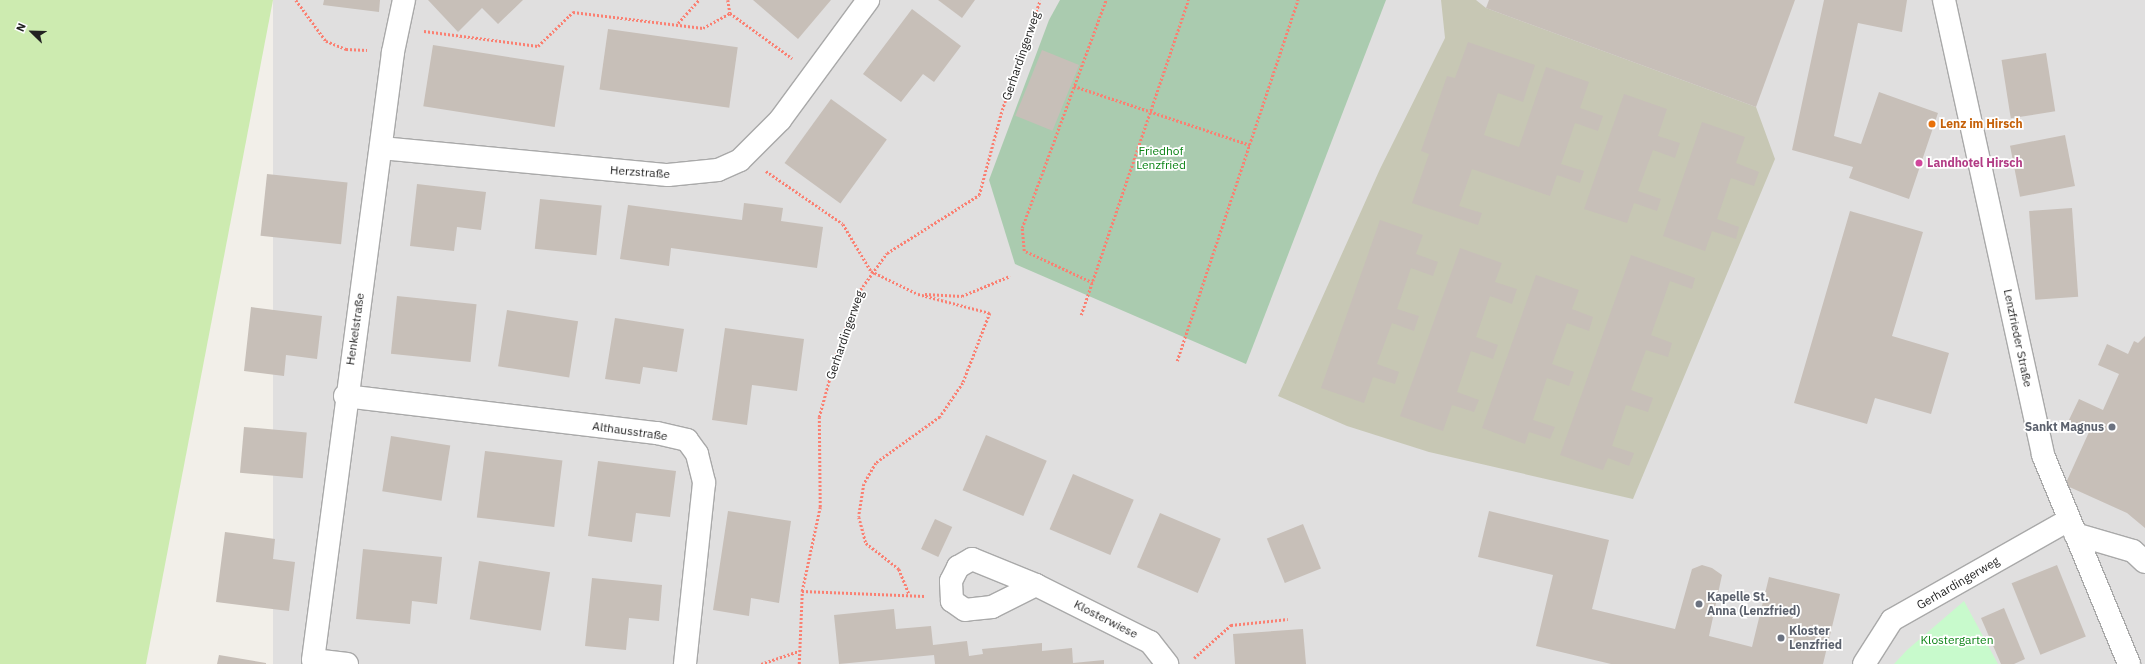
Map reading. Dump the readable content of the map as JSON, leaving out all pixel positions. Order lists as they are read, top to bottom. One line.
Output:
{"streets":{"street":["Gerhardingerweg","Herzstraße","Henkelstraße","Lenzfrieder Straße","Althausstraße","Klosterwiese"]},"crossings":[["Gerhardingerweg","Lenzfrieder Straße"],["Herzstraße","Henkelstraße"],["Henkelstraße","Althausstraße"]],"parks":["Friedhof Lenzfried","Klostergarten"],"places":["Lenz im Hirsch","Landhotel Hirsch","Sankt Magnus","Kapelle St. Anna (Lenzfried)","Kloster Lenzfried"],"north":"top left"}
